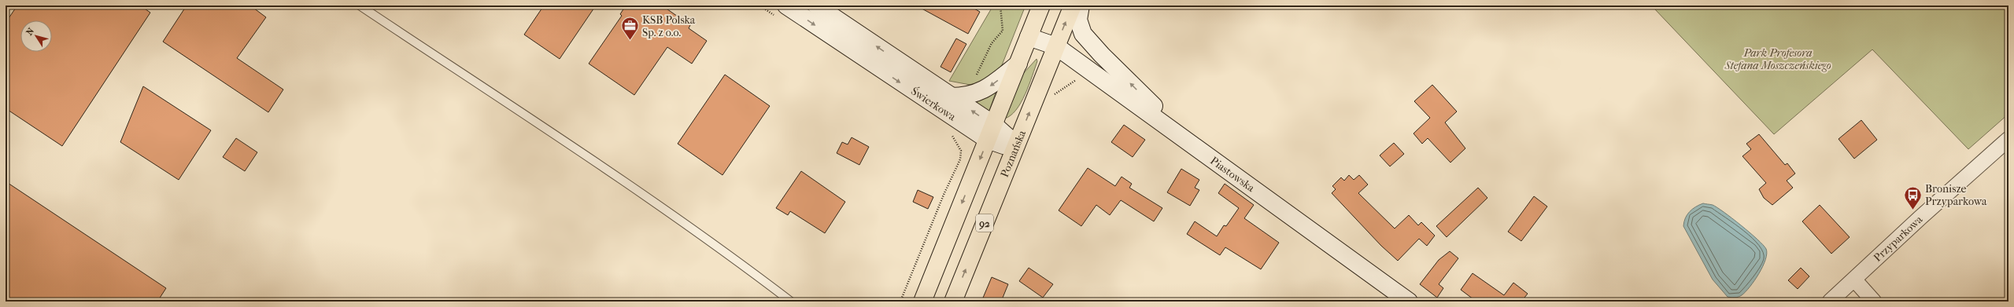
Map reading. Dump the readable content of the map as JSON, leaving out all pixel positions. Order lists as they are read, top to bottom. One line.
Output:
{"streets":{"main road":["Poznańska","92"],"street":["Świerkowa","Piastowska","Przyparkowa"]},"crossings":[["Świerkowa","Poznańska"],["Poznańska","Piastowska"]],"parks":["Park Profesora Stefana Moszczeńskiego"],"places":{"office":["KSB Polska Sp. z o.o."],"bus stop":["Bronisze Przyparkowa"]},"north":"top left"}
